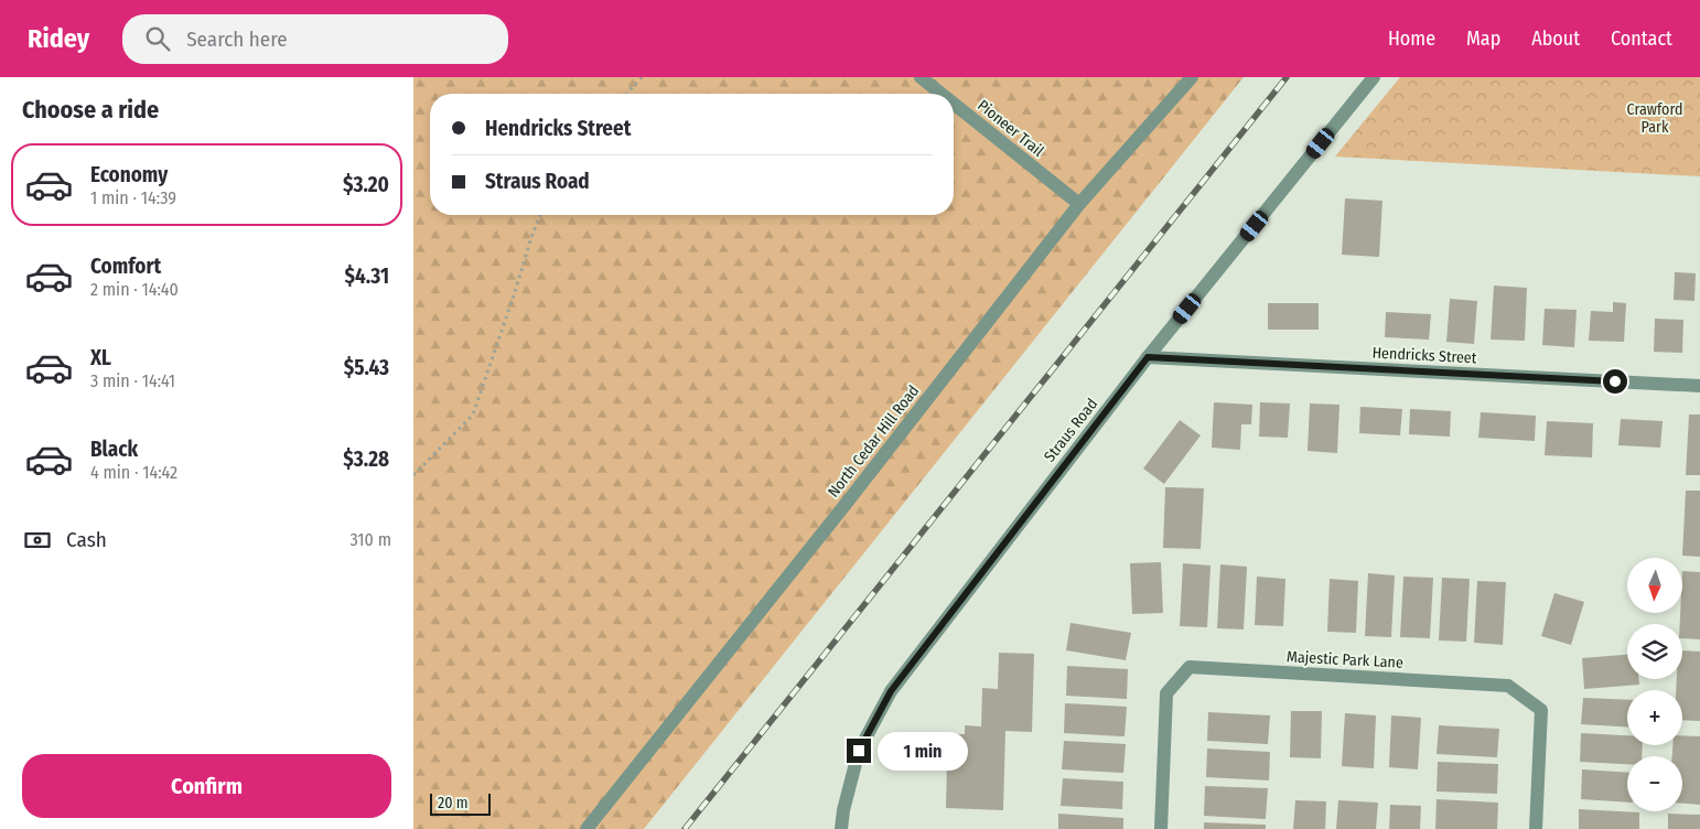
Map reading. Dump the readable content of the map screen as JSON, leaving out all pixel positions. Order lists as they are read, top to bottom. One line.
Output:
{"streets":{"street":["Pioneer Trail","Hendricks Street","Straus Road","North Cedar Hill Road","Majestic Park Lane"]},"crossings":[["Pioneer Trail","North Cedar Hill Road"],["Hendricks Street","Straus Road"]],"parks":["Crawford Park"],"scale_bar":"20 m","north":"bottom","page":{"header":"Ridey","search":"Search here","nav":["Home","Map","About","Contact"],"heading":"Choose a ride","banner":["Hendricks Street","Straus Road"],"list":[{"name":"Economy","note":"1 min · 14:39","value":"$3.20"},{"name":"Comfort","note":"2 min · 14:40","value":"$4.31"},{"name":"XL","note":"3 min · 14:41","value":"$5.43"},{"name":"Black","note":"4 min · 14:42","value":"$3.28"}],"pay":["Cash","310 m"],"map_buttons":["+","−"],"bubble":"1 min","buttons":"Confirm","scale":"20 m"}}
